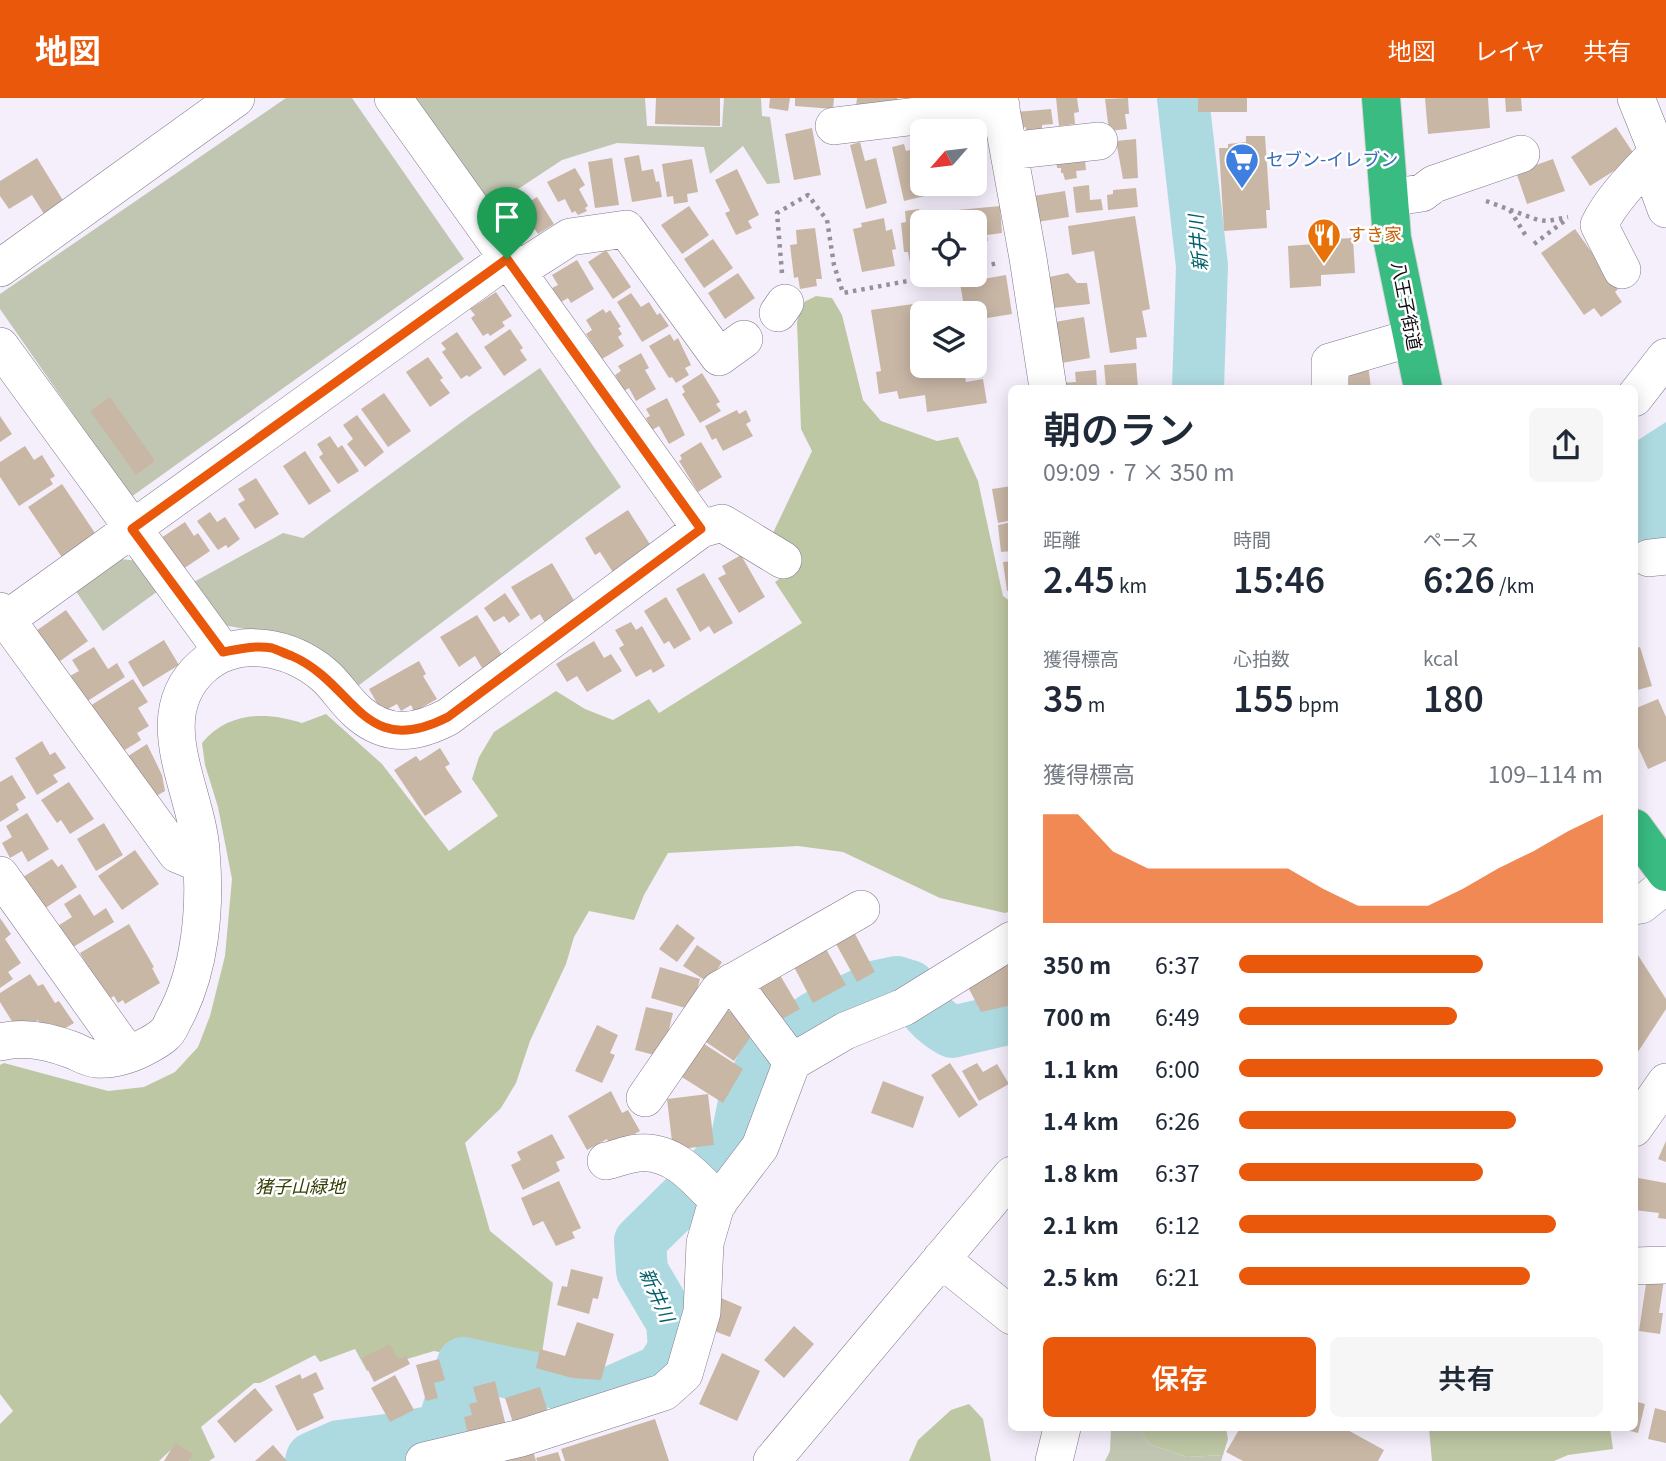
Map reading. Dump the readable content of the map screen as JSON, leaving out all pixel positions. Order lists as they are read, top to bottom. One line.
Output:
{"streets":{"highway":["八王子街道"]},"water":["新井川"],"parks":["猪子山緑地"],"places":{"supermarket":["セブン-イレブン"],"restaurant":["すき家"]},"north":"bottom left","page":{"header":"地図","nav":["地図","レイヤ","共有"],"heading":["朝のラン","09:09 · 7 × 350 m"],"stats":[["距離","2.45 km"],["時間","15:46"],["ペース","6:26 /km"],["獲得標高","35 m"],["心拍数","155 bpm"],["kcal","180"]],"chart":["獲得標高","109–114 m"],"list":[{"name":"350 m","note":"6:37"},{"name":"700 m","note":"6:49"},{"name":"1.1 km","note":"6:00"},{"name":"1.4 km","note":"6:26"},{"name":"1.8 km","note":"6:37"},{"name":"2.1 km","note":"6:12"},{"name":"2.5 km","note":"6:21"}],"buttons":["保存","共有"]}}
